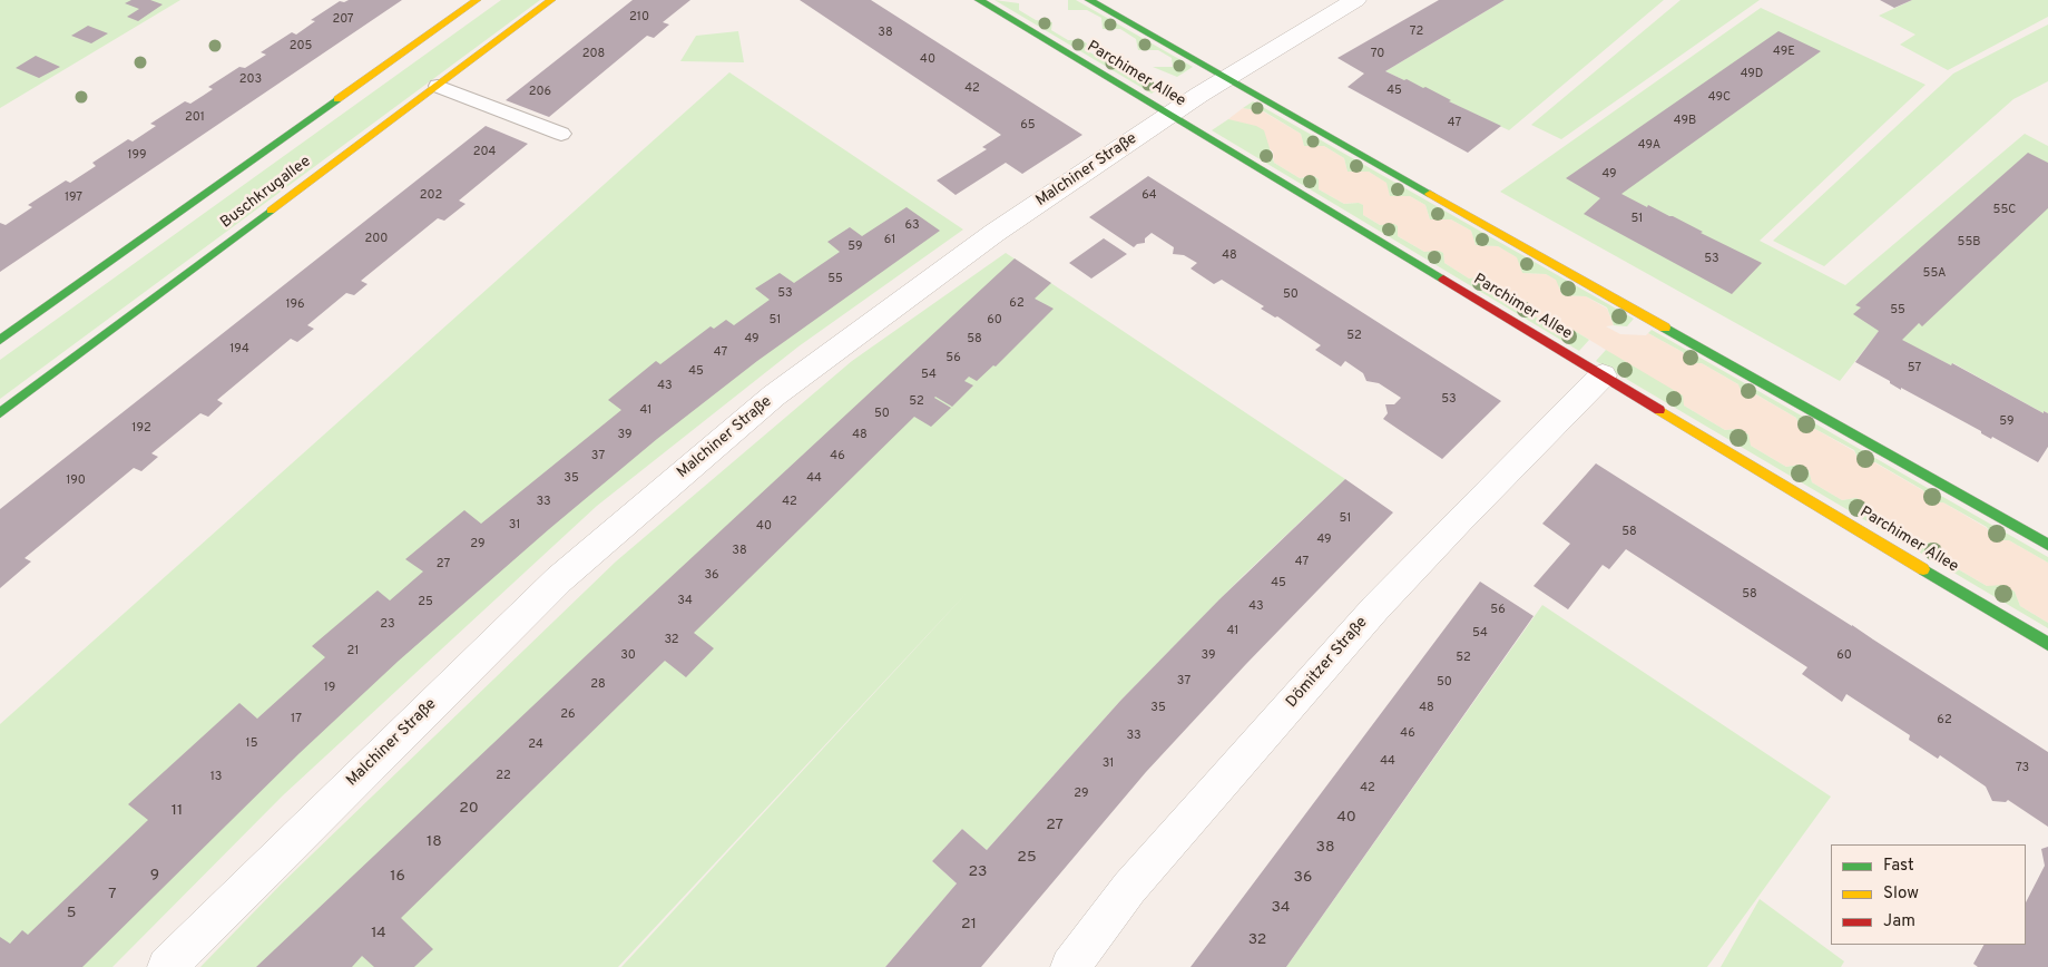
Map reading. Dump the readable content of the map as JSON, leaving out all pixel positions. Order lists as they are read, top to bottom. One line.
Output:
{"streets":{"street":["Parchimer Allee","Malchiner Straße","Buschkrugallee","Dömitzer Straße"]},"crossings":[["Parchimer Allee","Malchiner Straße"],["Parchimer Allee","Dömitzer Straße"]],"house_numbers":["210","207","72","38","205","49E","208","70","40","49D","203","42","45","206","49C","201","49B","47","65","49A","204","199","49","202","64","197","55C","51","63","200","61","55B","59","48","53","55A","55","53","50","62","196","55","51","60","52","49","58","194","47","56","57","45","54","43","53","52","41","50","59","192","39","48","37","46","35","44","190","33","42","51","31","40","58","49","29","38","47","27","36","45","58","34","25","43","56","23","41","54","32","21","30","39","60","52","37","50","28","19","35","48","26","17","62","46","33","15","24","44","31","73","22","13","42","29","20","11","40","27","18","38","25","23","9","16","36","7","34","5","21","14","32"],"legend":["Fast","Slow","Jam"]}
